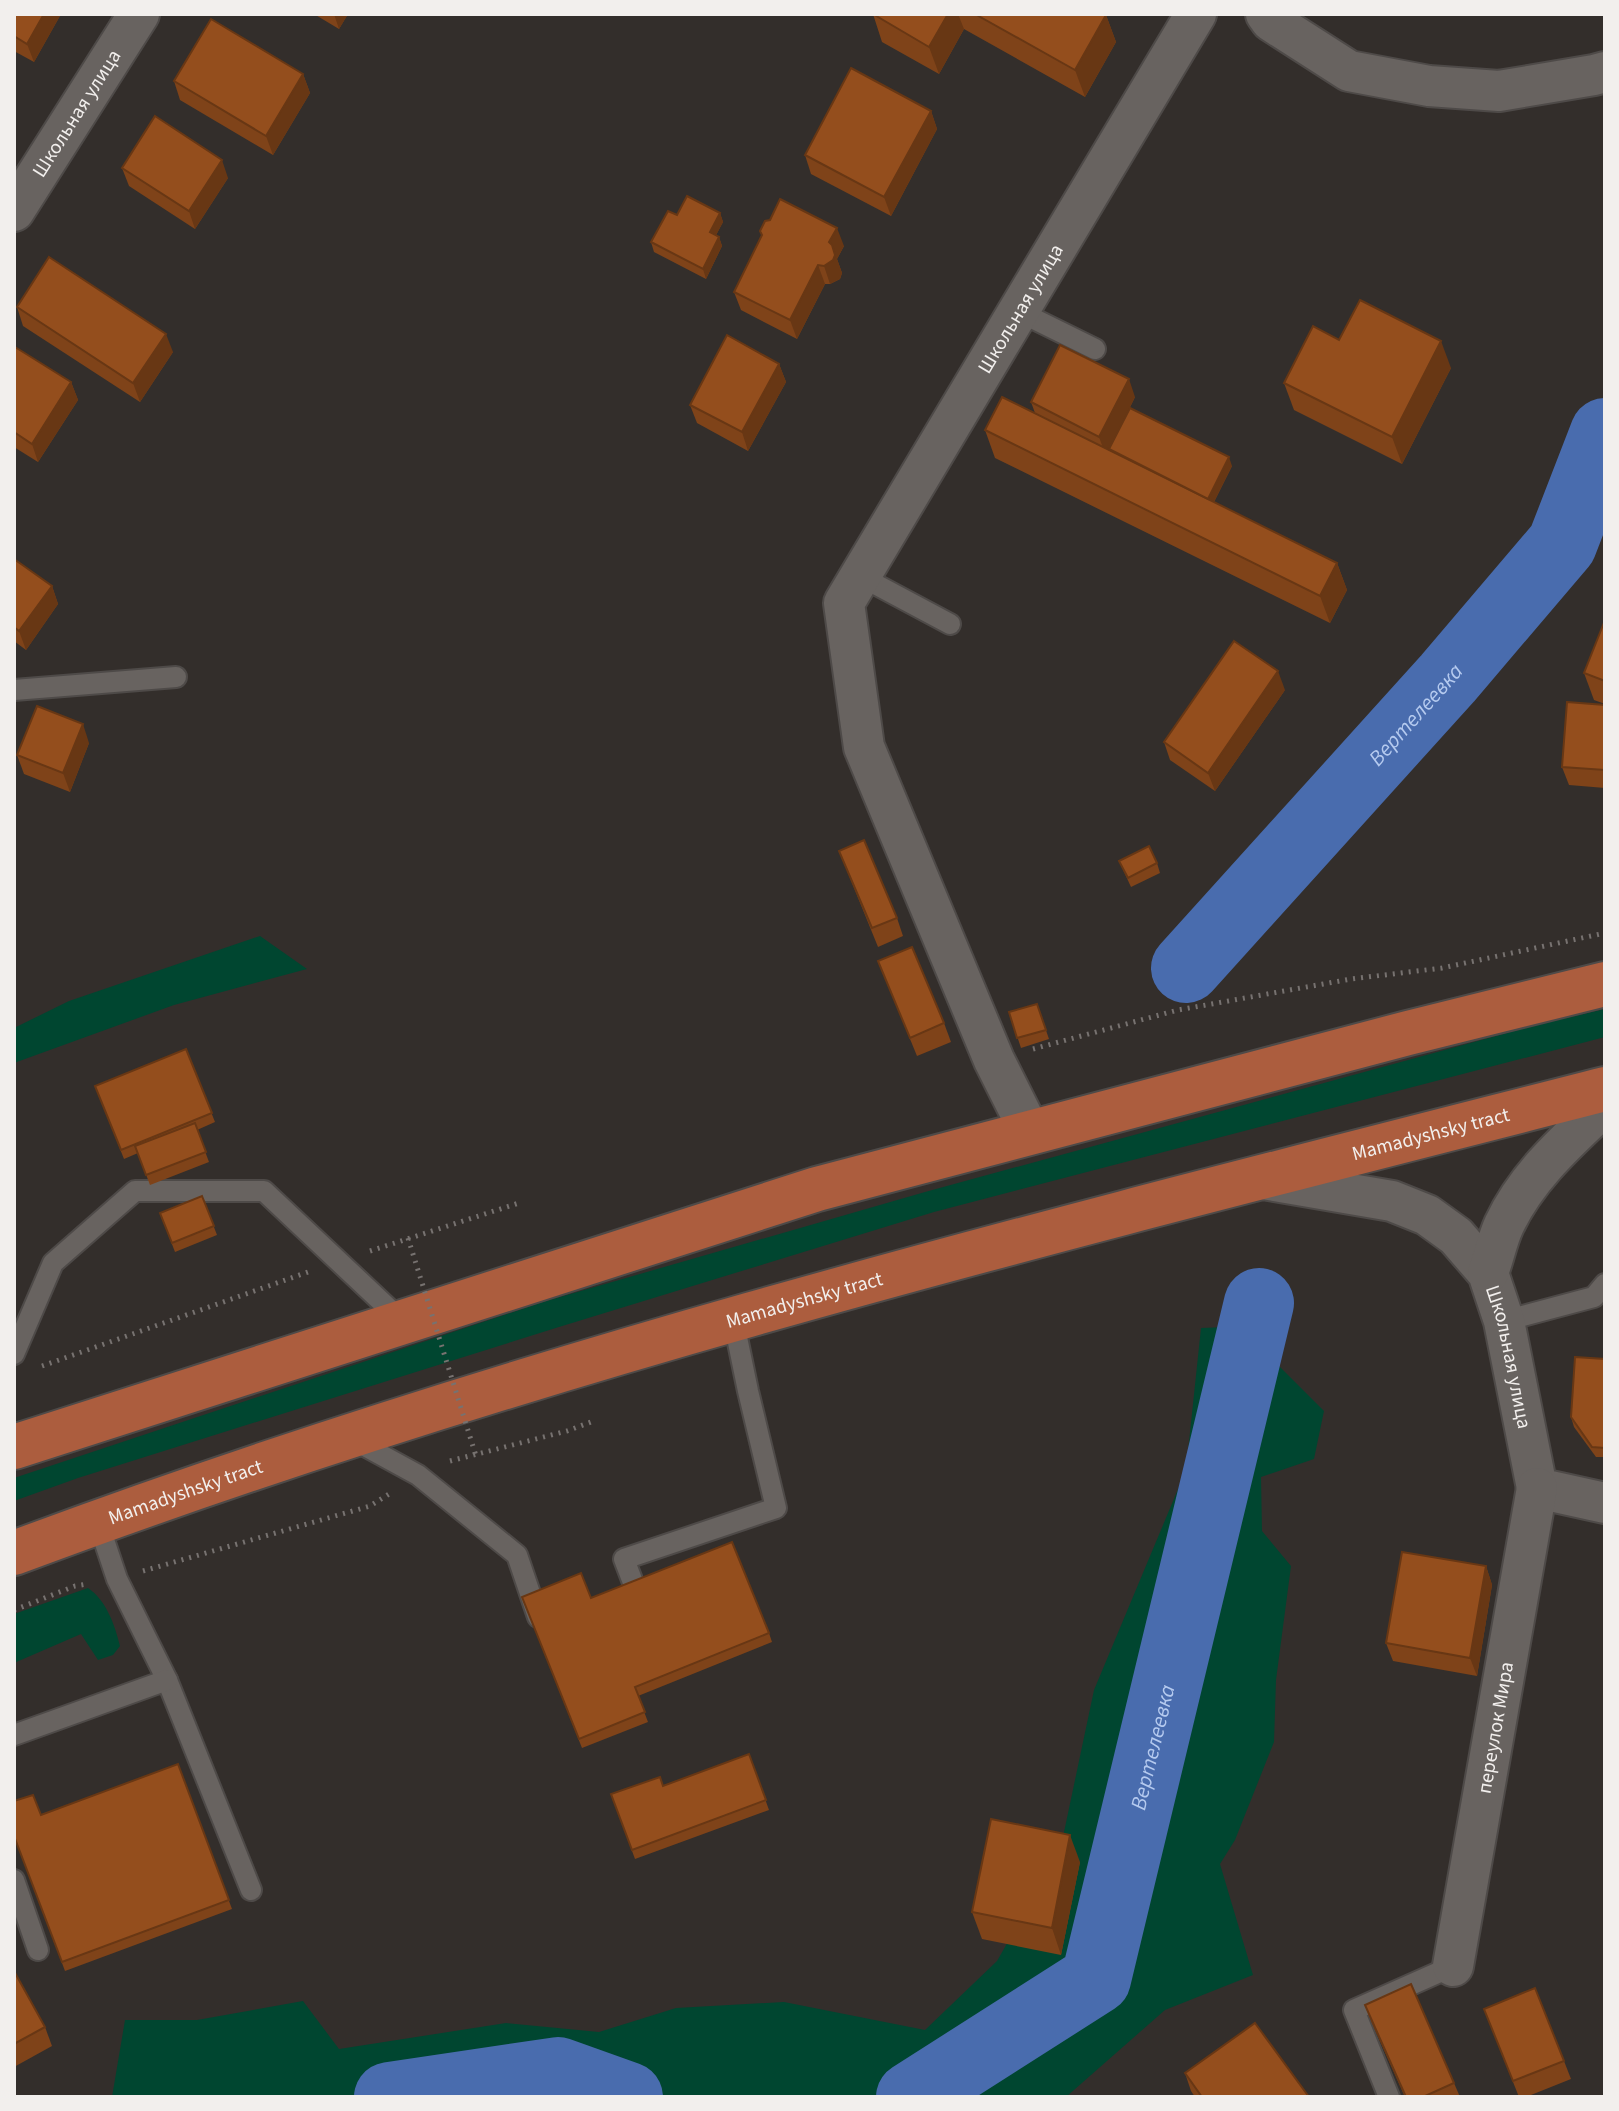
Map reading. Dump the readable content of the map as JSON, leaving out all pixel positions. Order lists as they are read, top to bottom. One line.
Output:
{"streets":{"main road":["Mamadyshsky tract"],"street":["Школьная улица","переулок Мира"]},"crossings":[["Школьная улица","Mamadyshsky tract"],["Школьная улица","переулок Мира"]],"water":["Вертелеевка"]}
